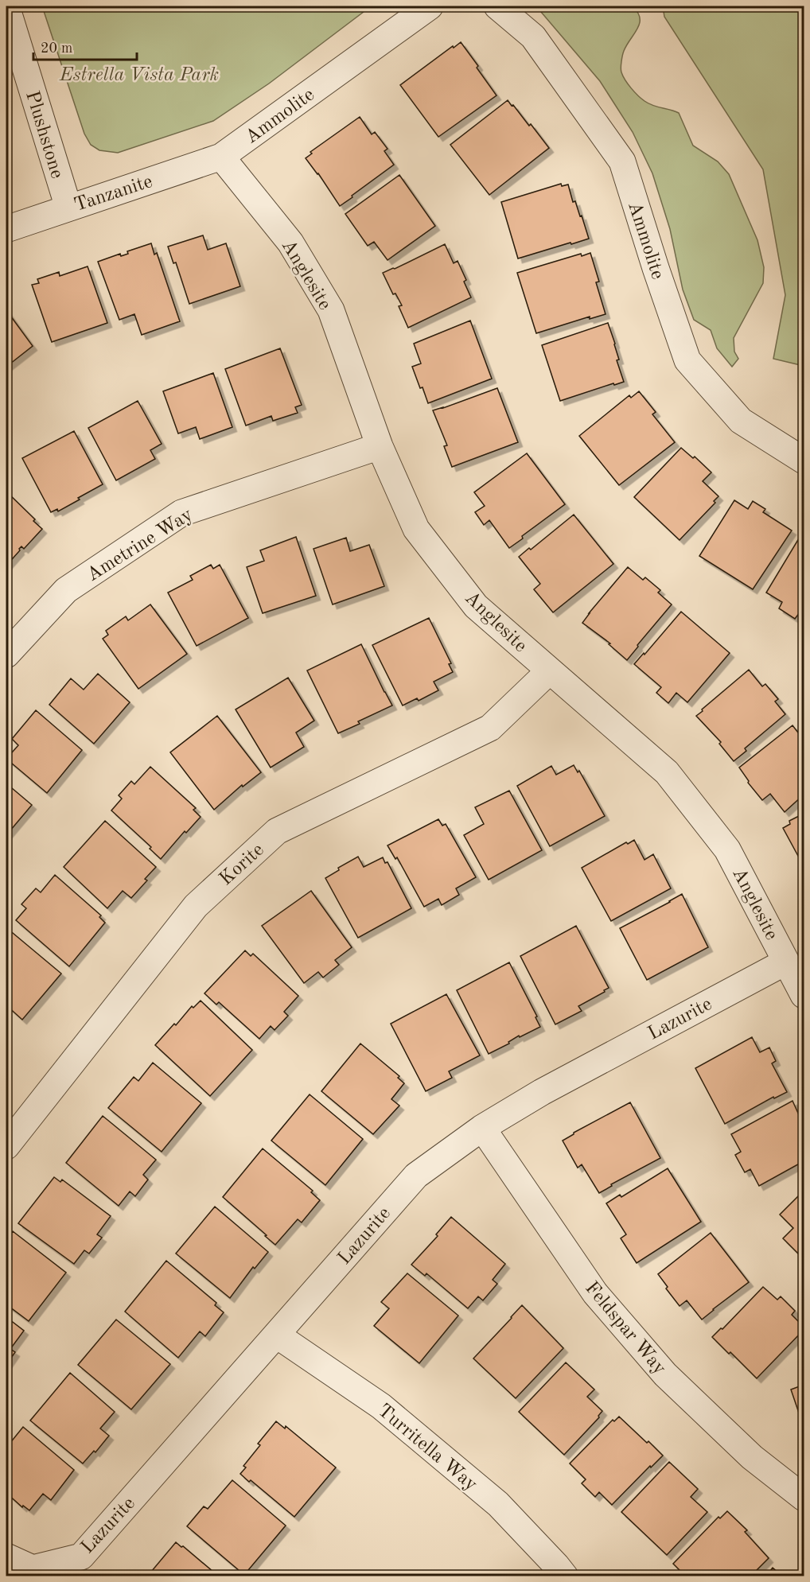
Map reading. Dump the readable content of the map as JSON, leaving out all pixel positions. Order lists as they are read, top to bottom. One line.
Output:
{"streets":{"street":["Ammolite","Plushstone","Tanzanite","Anglesite","Ametrine Way","Korite","Lazurite","Feldspar Way","Turritella Way"]},"crossings":[["Ammolite","Tanzanite"],["Ammolite","Anglesite"],["Plushstone","Tanzanite"],["Tanzanite","Anglesite"],["Anglesite","Ametrine Way"],["Anglesite","Korite"],["Anglesite","Lazurite"],["Lazurite","Feldspar Way"],["Lazurite","Turritella Way"]],"parks":["Estrella Vista Park"],"scale_bar":"20 m"}
